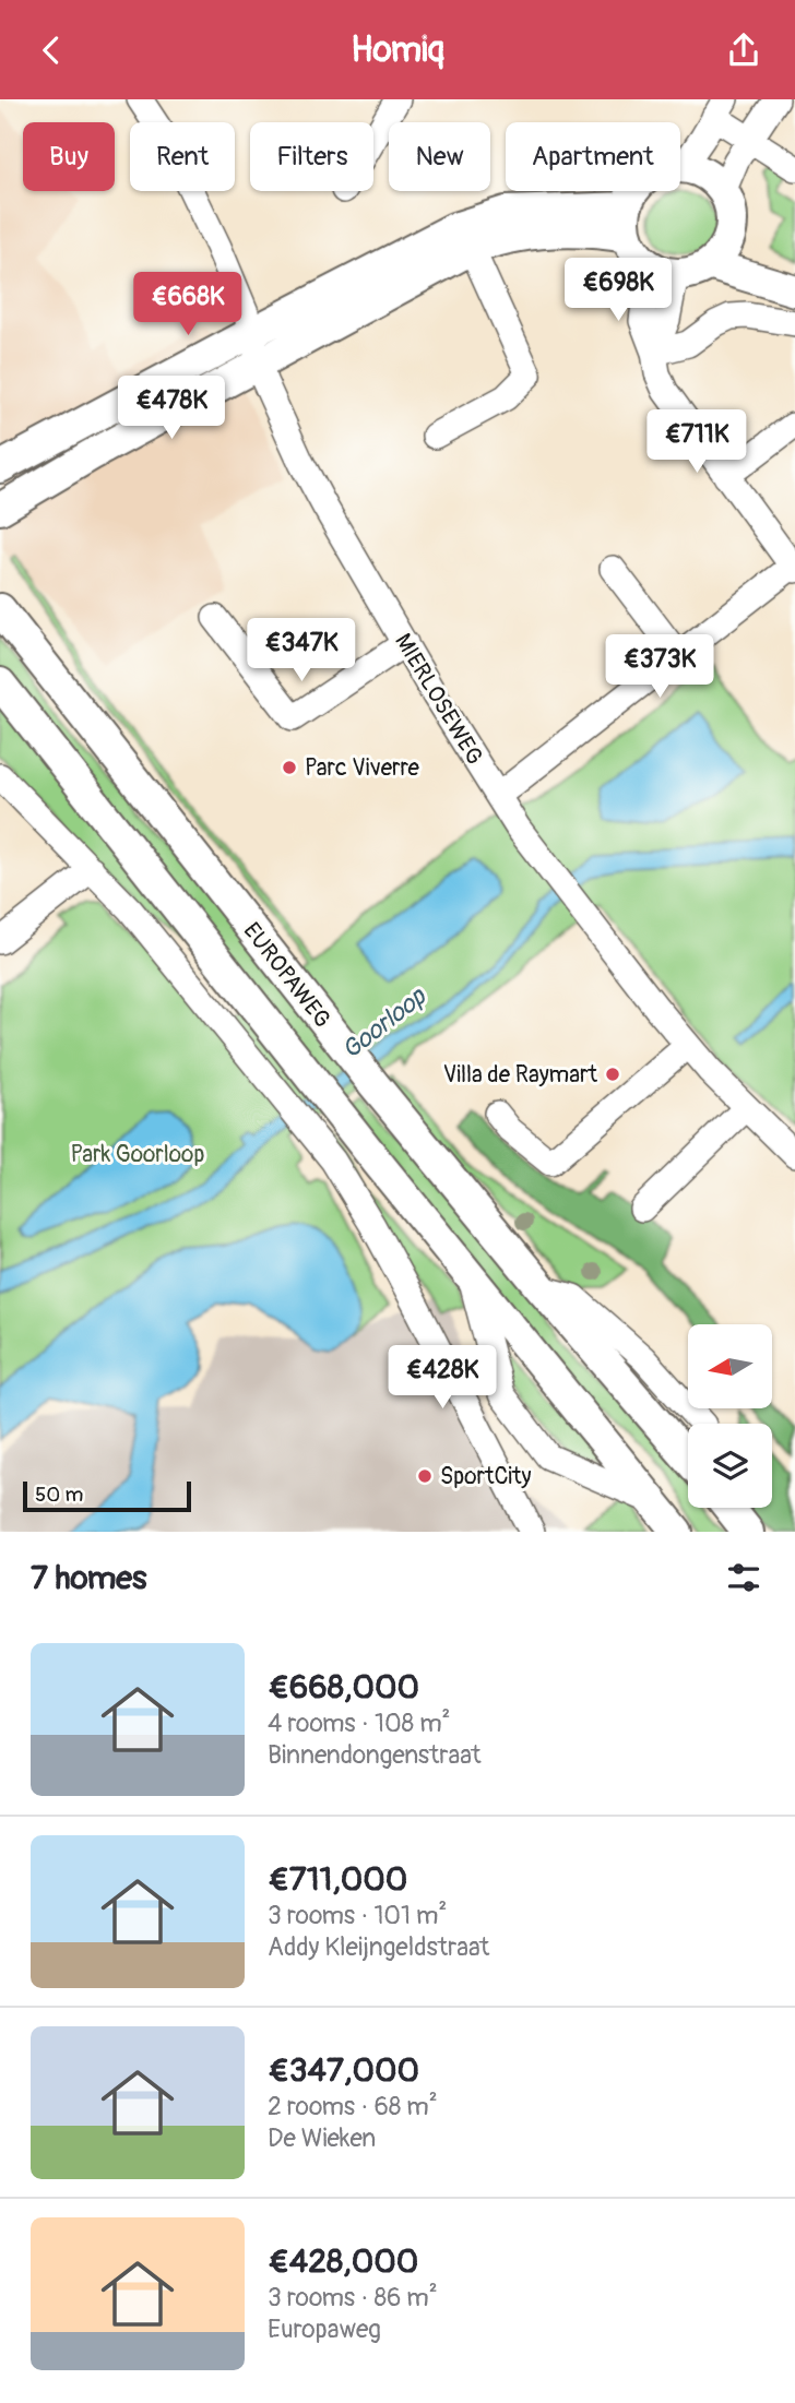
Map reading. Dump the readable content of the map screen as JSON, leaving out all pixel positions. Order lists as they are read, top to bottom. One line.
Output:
{"streets":{"main road":["EUROPAWEG"],"street":["MIERLOSEWEG"]},"water":["Goorloop"],"parks":["Park Goorloop"],"places":["Parc Viverre","Villa de Raymart","SportCity"],"scale_bar":"50 m","north":"left","page":{"header":"Homiq","chip":["Buy","Rent","Filters","New","Apartment"],"price":["€698K","€668K","€478K","€711K","€347K","€373K","€428K"],"scale":"50 m","heading":"7 homes","list":[{"name":"€668,000","note":"4 rooms · 108 m² · Binnendongenstraat"},{"name":"€711,000","note":"3 rooms · 101 m² · Addy Kleijngeldstraat"},{"name":"€347,000","note":"2 rooms · 68 m² · De Wieken"},{"name":"€428,000","note":"3 rooms · 86 m² · Europaweg"}]}}
